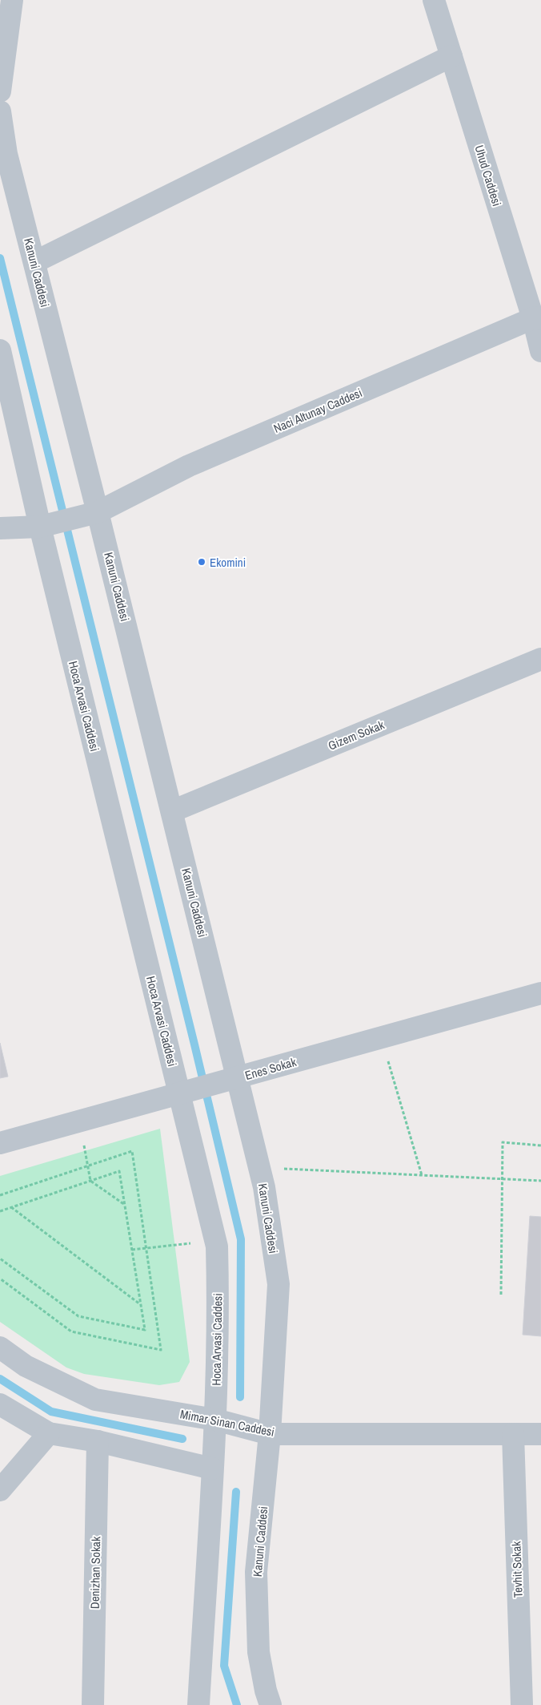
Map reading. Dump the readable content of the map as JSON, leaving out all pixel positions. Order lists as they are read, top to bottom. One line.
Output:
{"streets":{"street":["Uhud Caddesi","Kanuni Caddesi","Naci Altunay Caddesi","Hoca Arvasi Caddesi","Gizem Sokak","Enes Sokak","Mimar Sinan Caddesi","Tevhit Sokak","Denizhan Sokak"]},"crossings":[["Uhud Caddesi","Naci Altunay Caddesi"],["Kanuni Caddesi","Naci Altunay Caddesi"],["Kanuni Caddesi","Gizem Sokak"],["Kanuni Caddesi","Enes Sokak"],["Kanuni Caddesi","Mimar Sinan Caddesi"],["Naci Altunay Caddesi","Hoca Arvasi Caddesi"],["Hoca Arvasi Caddesi","Enes Sokak"],["Hoca Arvasi Caddesi","Mimar Sinan Caddesi"],["Mimar Sinan Caddesi","Tevhit Sokak"]],"places":["Ekomini"]}
